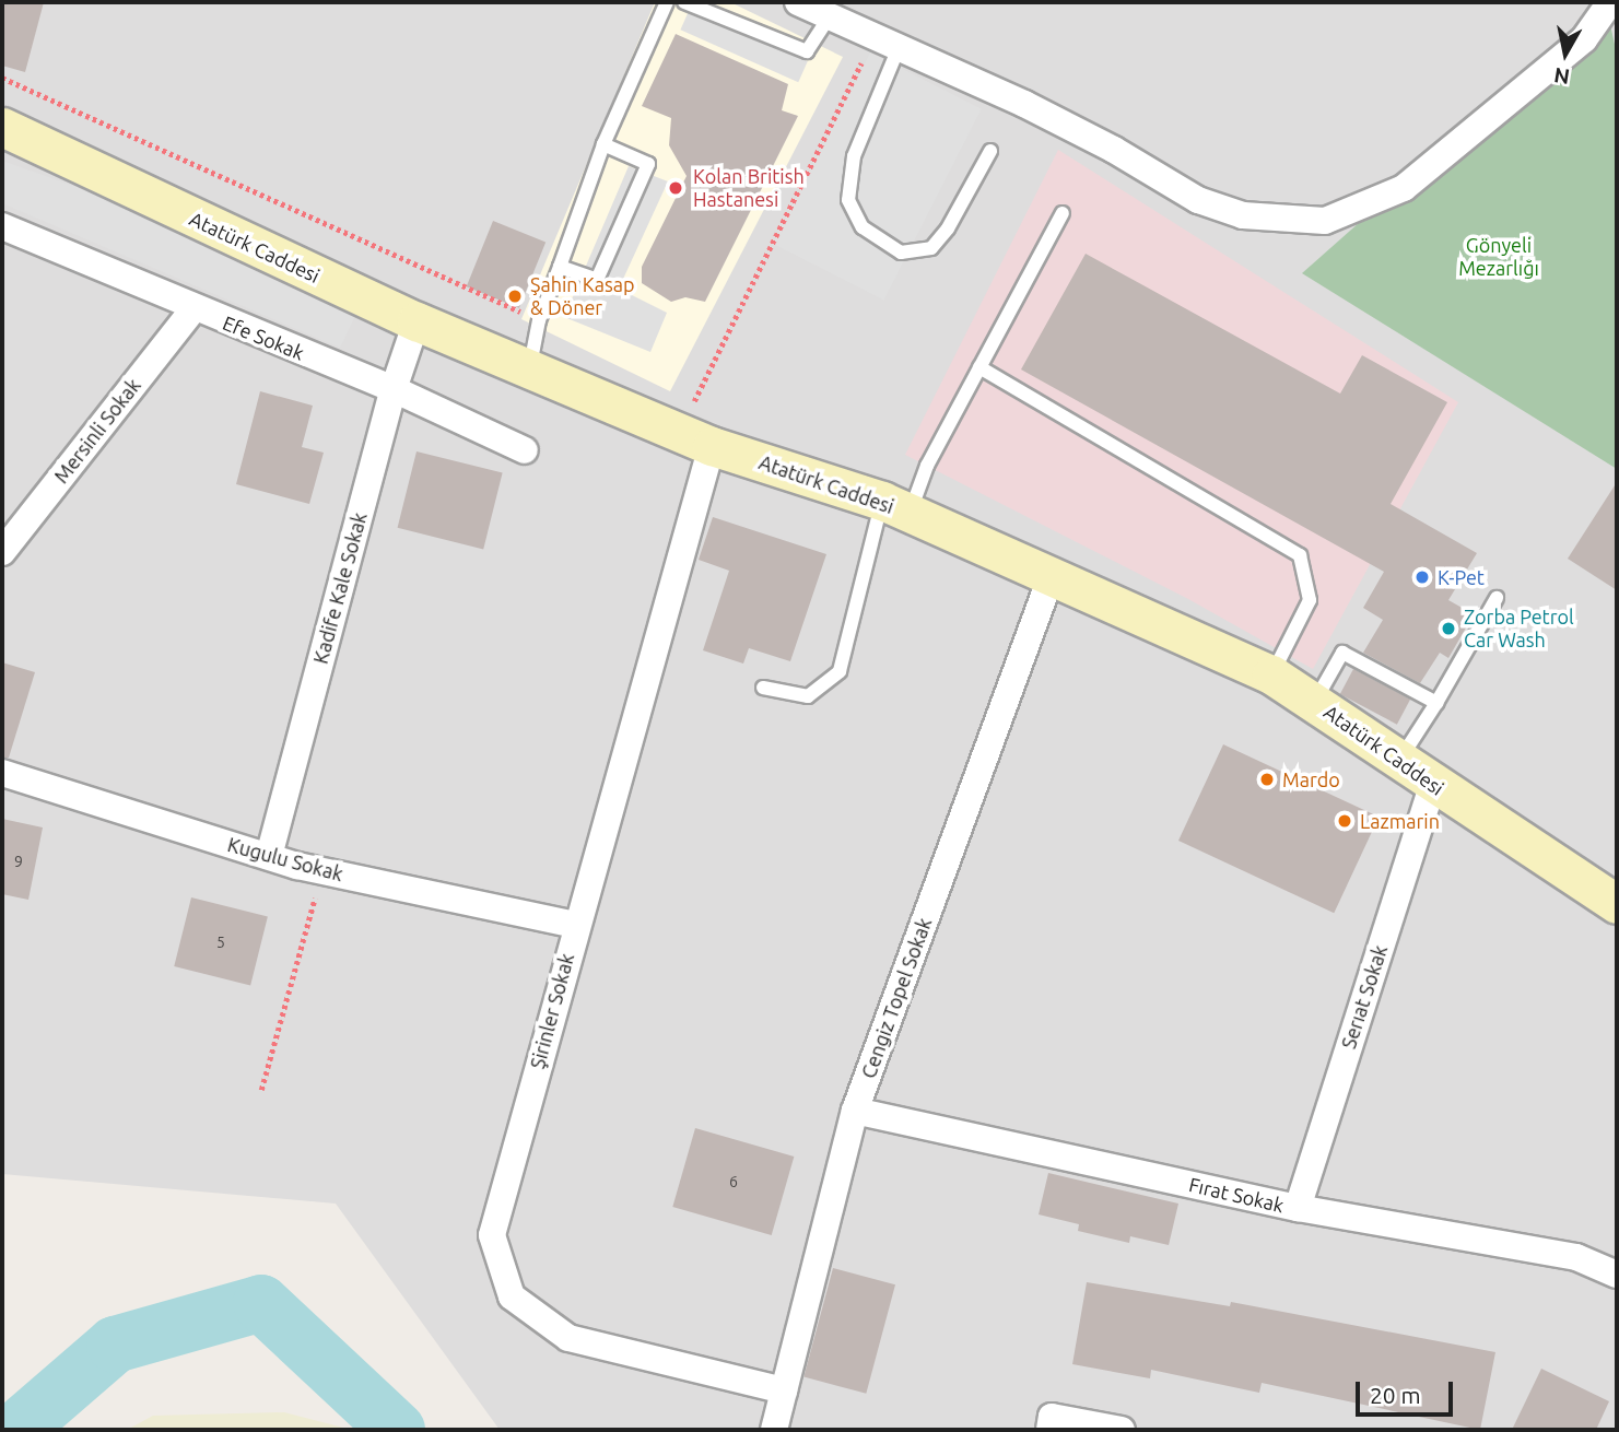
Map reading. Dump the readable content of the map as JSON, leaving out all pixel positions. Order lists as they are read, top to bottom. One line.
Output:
{"streets":{"main road":["Atatürk Caddesi"],"street":["Efe Sokak","Mersinli Sokak","Kadife Kale Sokak","Kugulu Sokak","Serıat Sokak","Cengiz Topel Sokak","Şirinler Sokak","Fırat Sokak"]},"crossings":[["Atatürk Caddesi","Kadife Kale Sokak"],["Atatürk Caddesi","Serıat Sokak"],["Atatürk Caddesi","Cengiz Topel Sokak"],["Atatürk Caddesi","Şirinler Sokak"],["Efe Sokak","Mersinli Sokak"],["Efe Sokak","Kadife Kale Sokak"],["Kadife Kale Sokak","Kugulu Sokak"],["Kugulu Sokak","Şirinler Sokak"],["Serıat Sokak","Fırat Sokak"],["Cengiz Topel Sokak","Şirinler Sokak"],["Cengiz Topel Sokak","Fırat Sokak"]],"parks":["Gönyeli Mezarlığı"],"places":["Kolan British Hastanesi","Şahin Kasap & Döner","K-Pet","Zorba Petrol Car Wash","Mardo","Lazmarin"],"house_numbers":["9","5","6"],"scale_bar":"20 m","north":"bottom"}
